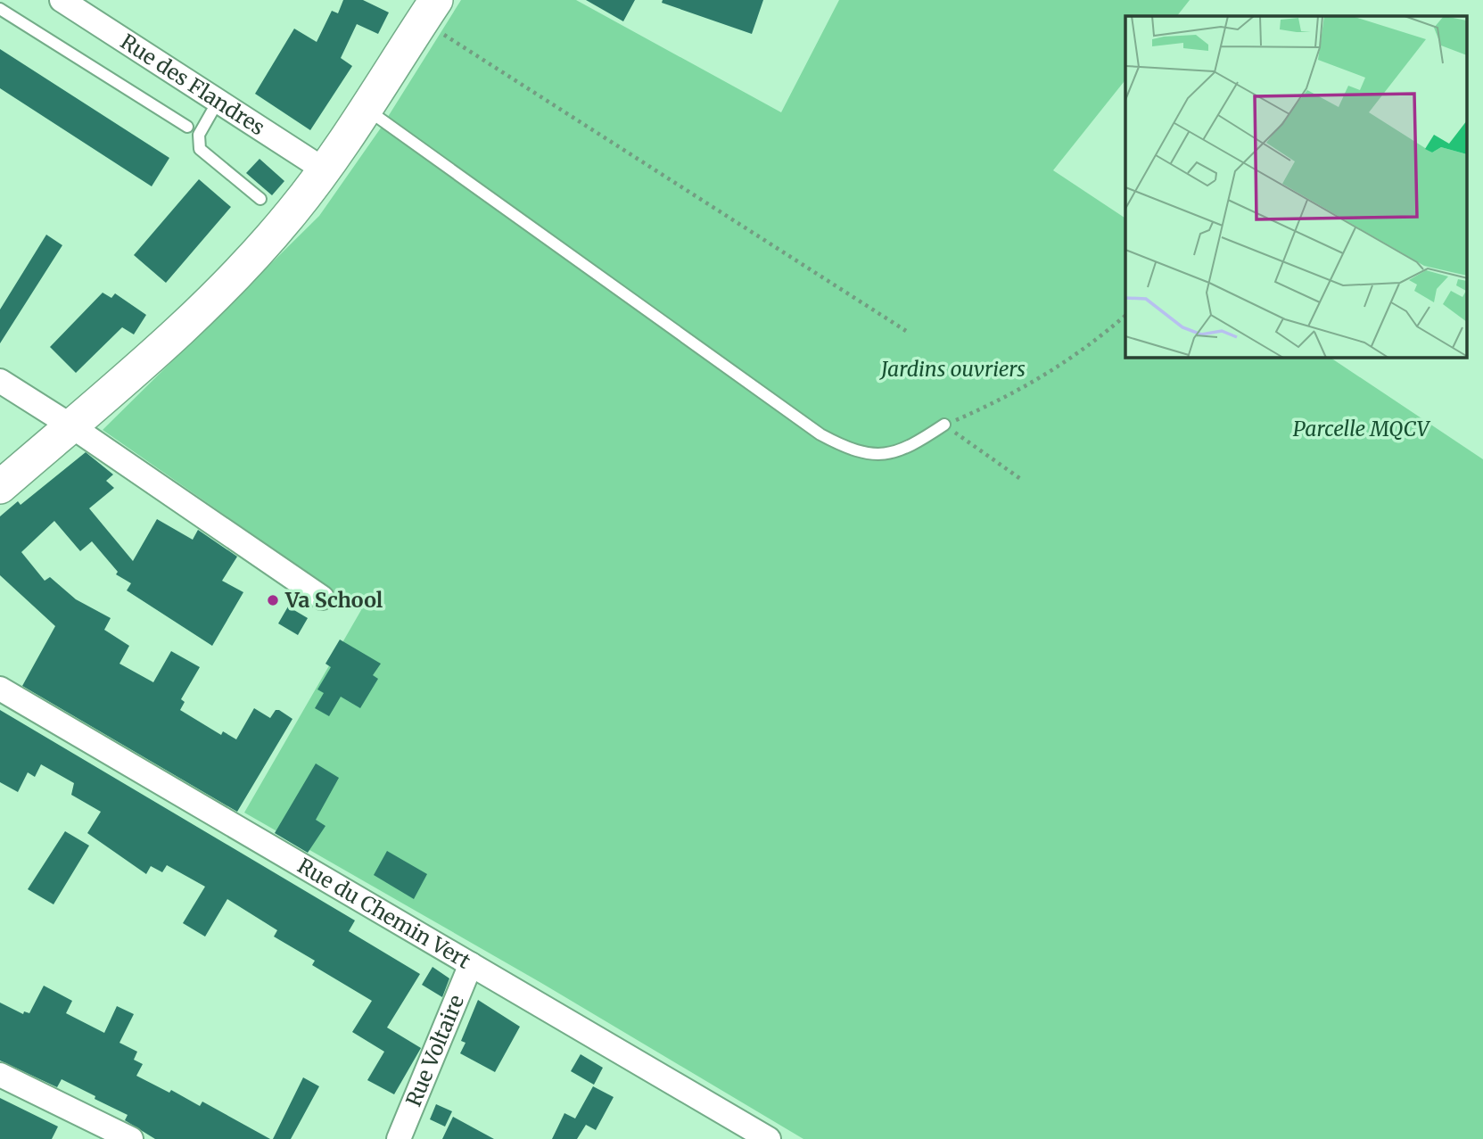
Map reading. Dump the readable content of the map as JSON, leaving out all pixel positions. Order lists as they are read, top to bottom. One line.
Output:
{"streets":{"street":["Rue des Flandres","Rue du Chemin Vert","Rue Voltaire"]},"crossings":[["Rue du Chemin Vert","Rue Voltaire"]],"parks":["Jardins ouvriers","Parcelle MQCV"],"places":["Va School"]}
